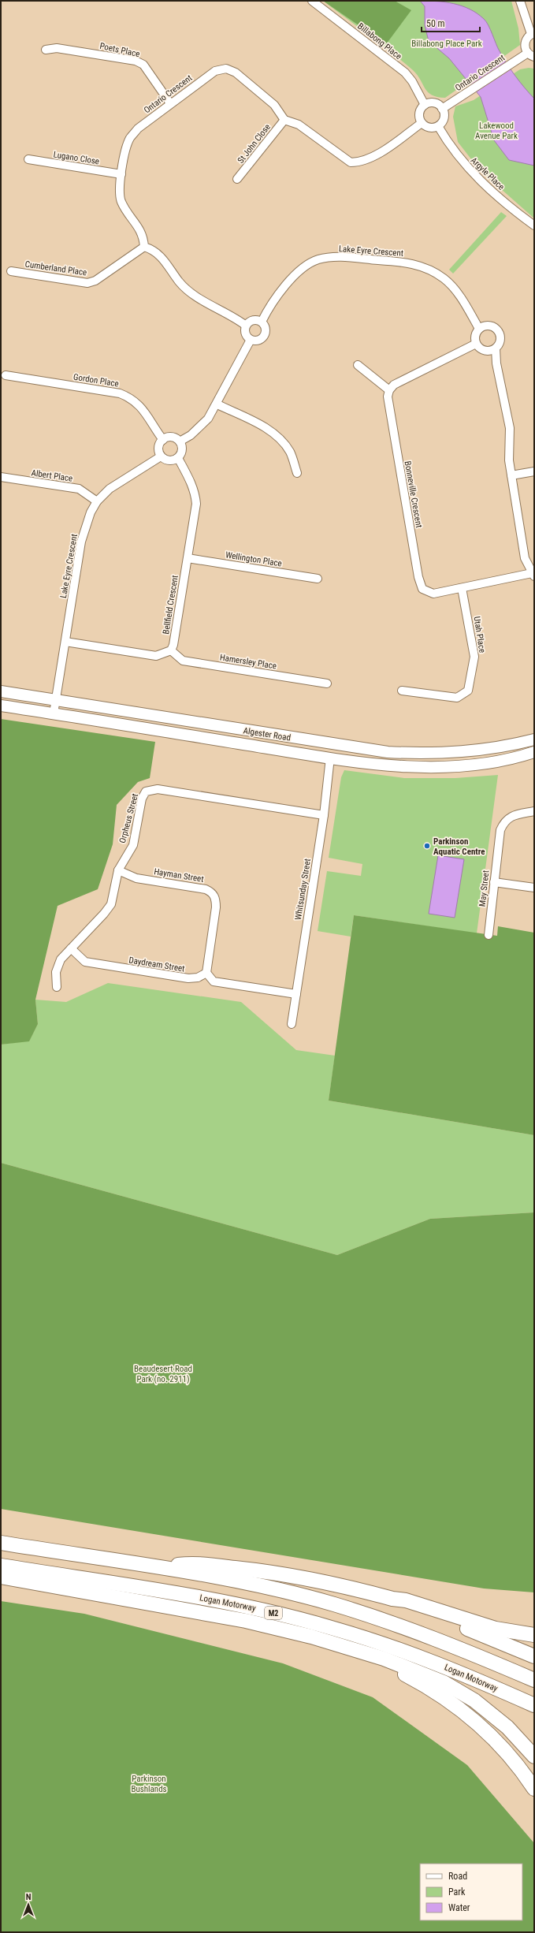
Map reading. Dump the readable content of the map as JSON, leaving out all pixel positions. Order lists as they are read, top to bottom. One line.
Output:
{"streets":{"highway":["Logan Motorway","M2"],"main road":["Algester Road"],"street":["Billabong Place","Poets Place","Ontario Crescent","St John Close","Lugano Close","Argyle Place","Lake Eyre Crescent","Cumberland Place","Gordon Place","Albert Place","Bonneville Crescent","Wellington Place","Bellfield Crescent","Utah Place","Hamersley Place","Orpheus Street","Hayman Street","May Street","Whitsunday Street","Daydream Street"]},"crossings":[["Billabong Place","Ontario Crescent"],["Billabong Place","Argyle Place"],["Poets Place","Ontario Crescent"],["Ontario Crescent","St John Close"],["Ontario Crescent","Lugano Close"],["Ontario Crescent","Argyle Place"],["Ontario Crescent","Cumberland Place"],["Lake Eyre Crescent","Gordon Place"],["Lake Eyre Crescent","Albert Place"],["Lake Eyre Crescent","Bellfield Crescent"],["Lake Eyre Crescent","Algester Road"],["Gordon Place","Bellfield Crescent"],["Bonneville Crescent","Utah Place"],["Wellington Place","Bellfield Crescent"],["Bellfield Crescent","Hamersley Place"],["Algester Road","Whitsunday Street"],["Orpheus Street","Hayman Street"],["Orpheus Street","Whitsunday Street"],["Orpheus Street","Daydream Street"],["Hayman Street","Daydream Street"]],"parks":["Billabong Place Park","Lakewood Avenue Park","Beaudesert Road Park (no. 2911)","Parkinson Bushlands"],"places":["Parkinson Aquatic Centre"],"legend":["Road","Park","Water"],"scale_bar":"50 m","north":"top"}
